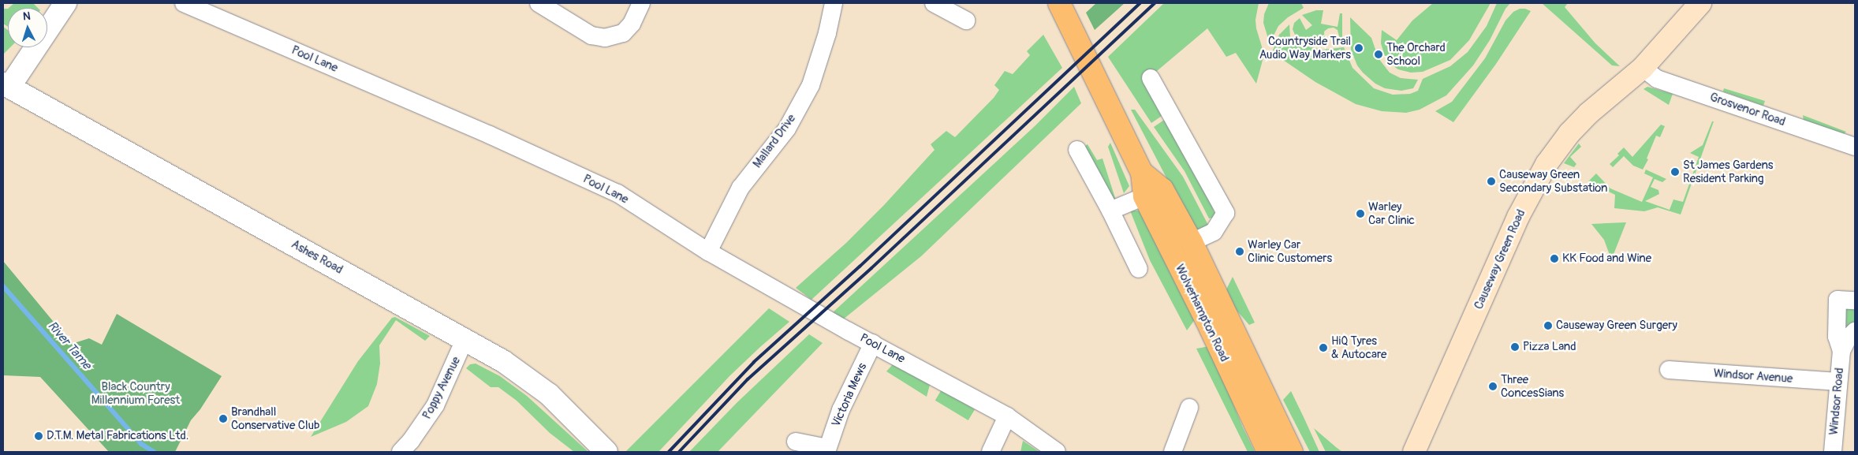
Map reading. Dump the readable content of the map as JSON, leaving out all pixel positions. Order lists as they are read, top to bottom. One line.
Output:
{"streets":{"highway":["Wolverhampton Road"],"main road":["Causeway Green Road"],"street":["Pool Lane","Grosvenor Road","Mallard Drive","Ashes Road","Windsor Avenue","Poppy Avenue","Victoria Mews","Windsor Road"]},"crossings":[["Pool Lane","Mallard Drive"],["Pool Lane","Victoria Mews"],["Grosvenor Road","Causeway Green Road"],["Ashes Road","Poppy Avenue"],["Windsor Avenue","Windsor Road"]],"water":["River Tame"],"parks":["Black Country Millennium Forest"],"places":["Countryside Trail Audio Way Markers","The Orchard School","St James Gardens Resident Parking","Causeway Green Secondary Substation","Warley Car Clinic","Warley Car Clinic Customers","KK Food and Wine","Causeway Green Surgery","Pizza Land","HiQ Tyres & Autocare","Three ConcesSians","Brandhall Conservative Club","D.T.M. Metal Fabrications Ltd."],"north":"top"}
